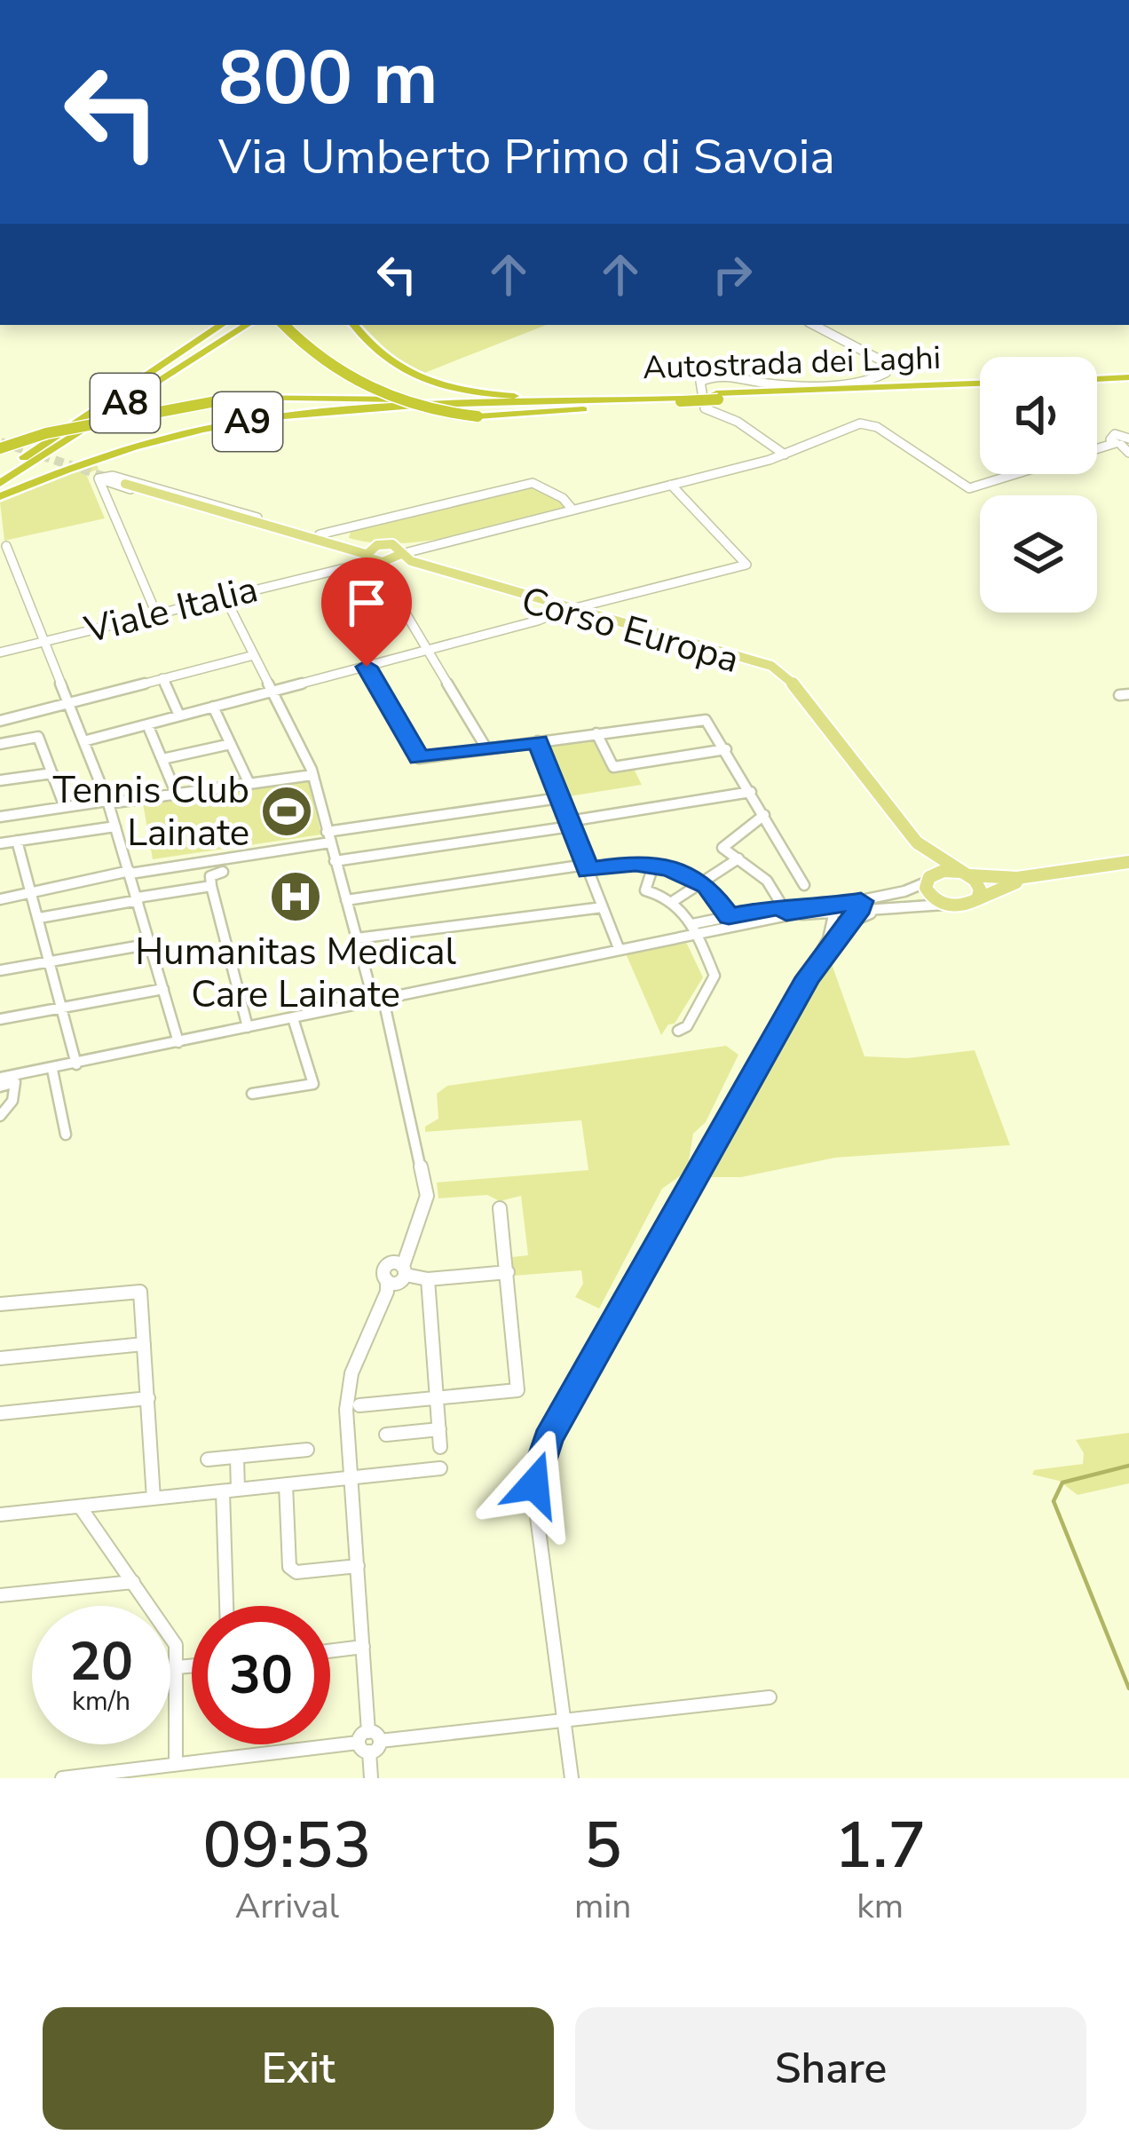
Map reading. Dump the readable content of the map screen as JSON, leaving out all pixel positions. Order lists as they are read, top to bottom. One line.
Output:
{"streets":{"highway":["Autostrada dei Laghi","A8","A9"],"main road":["Corso Europa"],"street":["Viale Italia"]},"crossings":[["Autostrada dei Laghi","A9"],["Viale Italia","Corso Europa"]],"places":{"sports":["Tennis Club Lainate"],"hospital":["Humanitas Medical Care Lainate"]},"page":{"turn":["800 m","Via Umberto Primo di Savoia"],"speed":"20 km/h","limit":"30","eta":["09:53","Arrival","5","min","1.7","km"],"buttons":["Exit","Share"]}}
